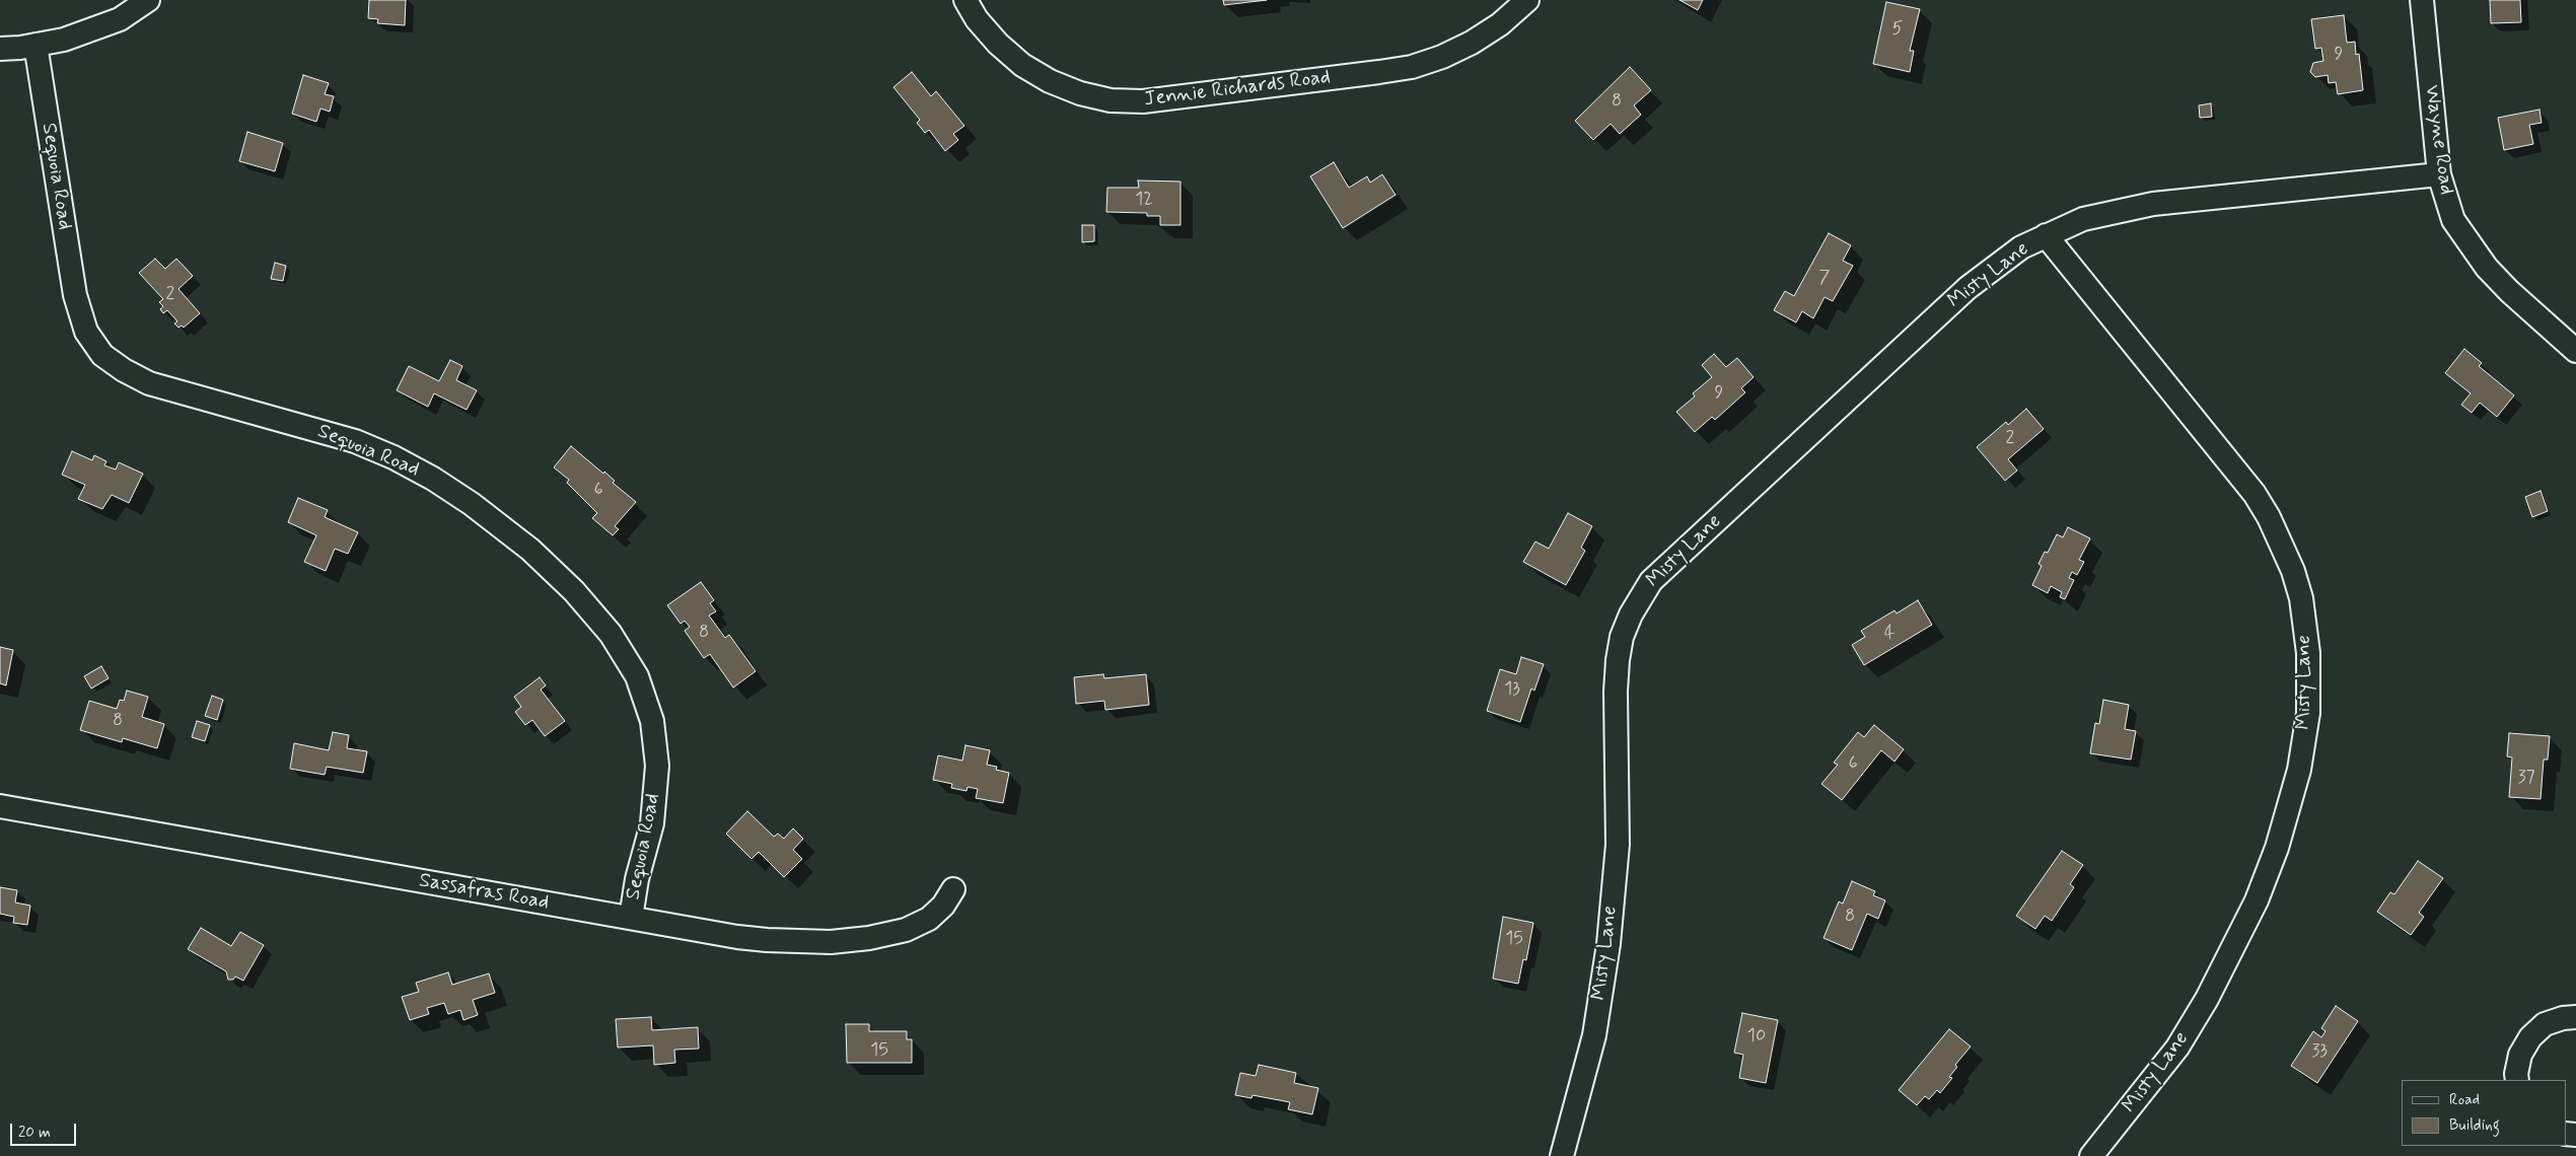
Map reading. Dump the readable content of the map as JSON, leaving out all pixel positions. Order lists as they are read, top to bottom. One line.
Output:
{"streets":{"street":["Jennie Richards Road","Wayne Road","Sequoia Road","Misty Lane","Sassafras Road"]},"crossings":[["Wayne Road","Misty Lane"],["Sequoia Road","Sassafras Road"]],"house_numbers":["5","9","8","12","7","2","9","2","6","8","4","13","8","6","37","8","15","10","15","33"],"legend":["Road","Building"],"scale_bar":"20 m"}
